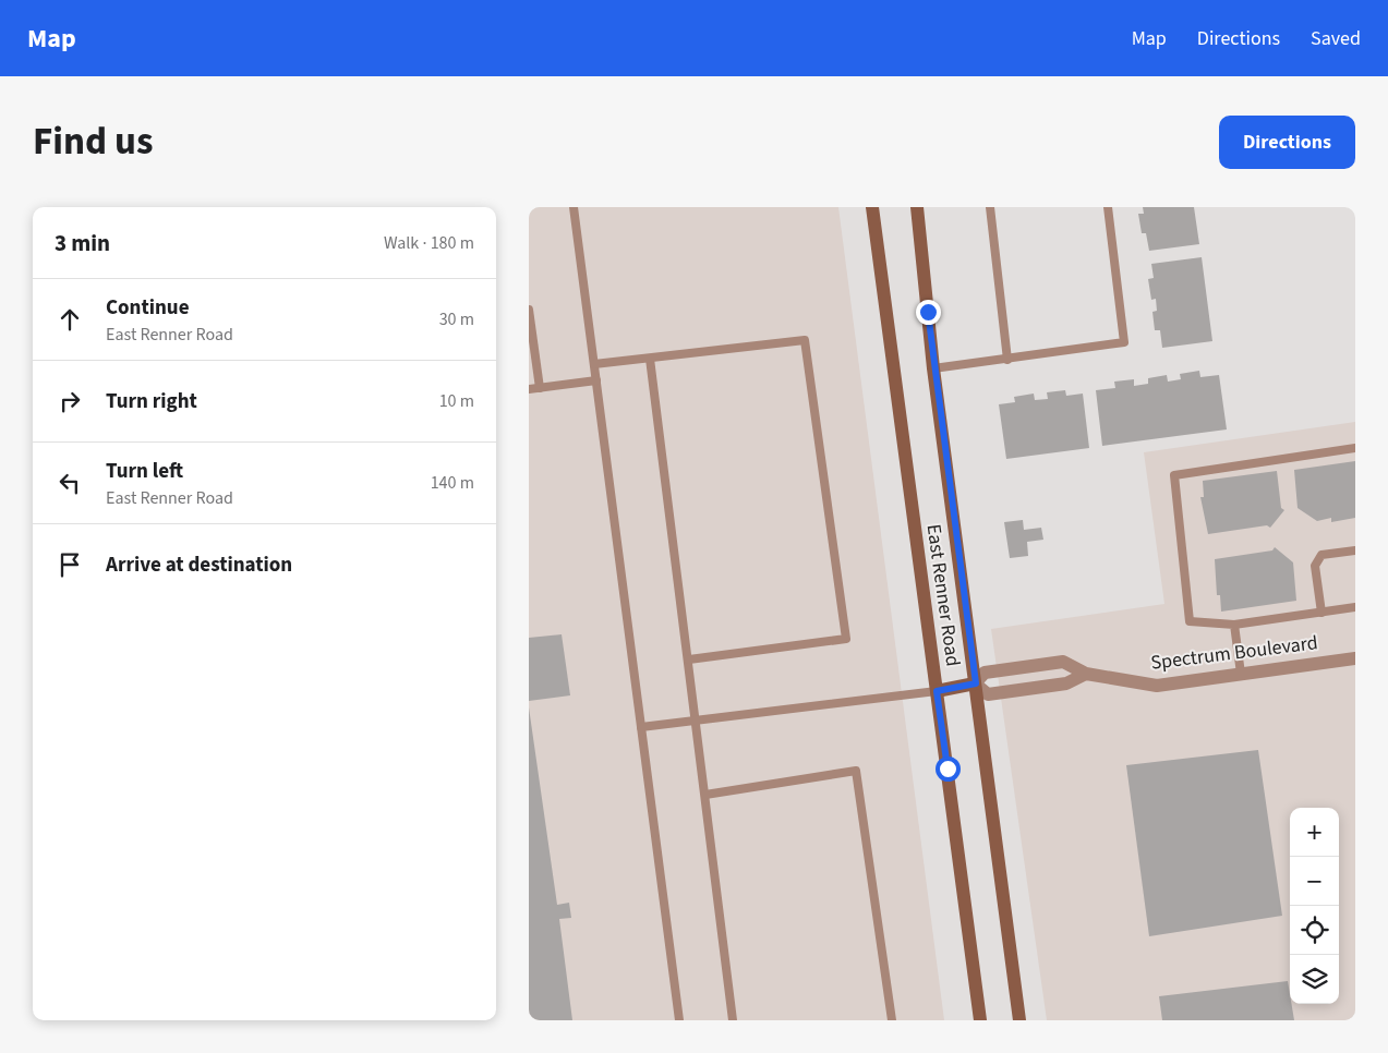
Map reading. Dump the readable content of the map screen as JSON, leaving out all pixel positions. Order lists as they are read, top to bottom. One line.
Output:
{"streets":{"main road":["East Renner Road"],"street":["Spectrum Boulevard"]},"crossings":[["East Renner Road","Spectrum Boulevard"]],"page":{"header":"Map","nav":["Map","Directions","Saved"],"title":"Find us","buttons":"Directions","heading":["3 min","Walk · 180 m"],"list":[["Continue","East Renner Road","30 m"],["Turn right","10 m"],["Turn left","East Renner Road","140 m"],"Arrive at destination"],"map_buttons":["+","−"]}}
